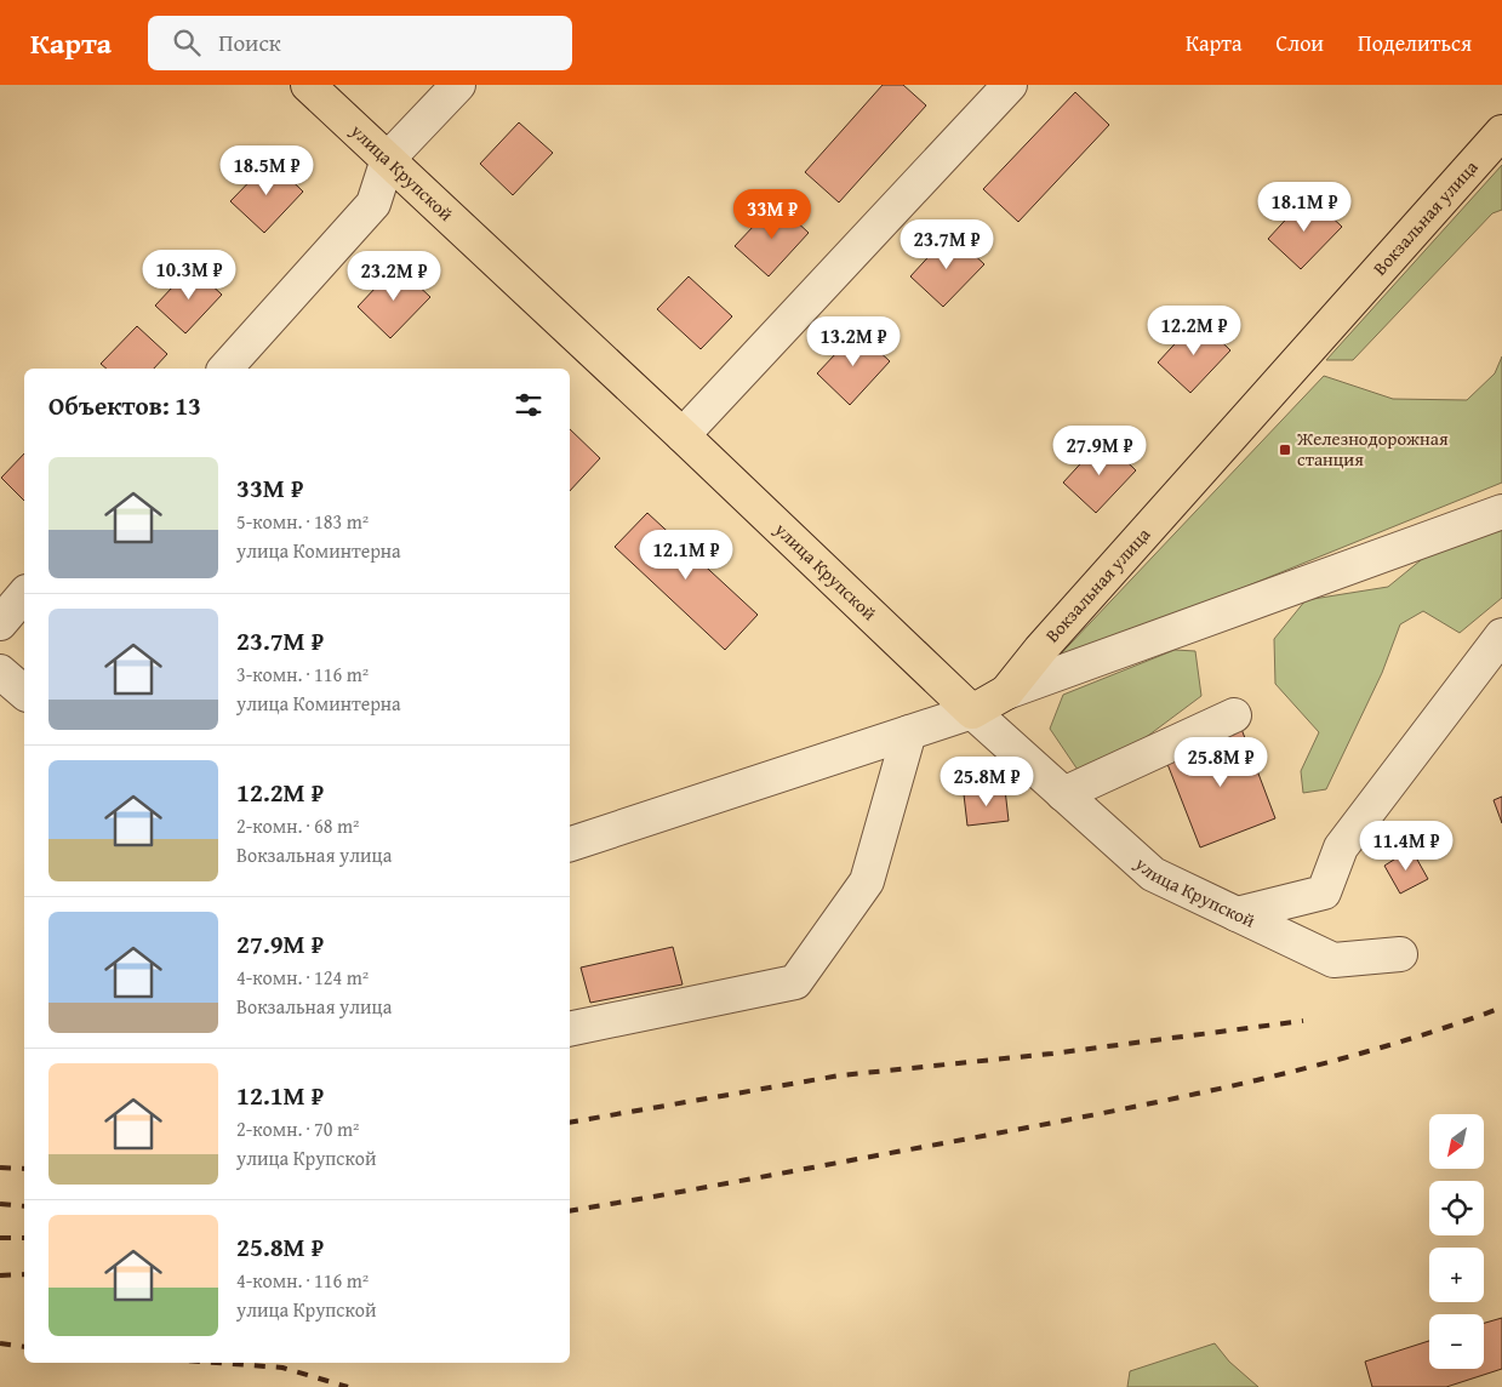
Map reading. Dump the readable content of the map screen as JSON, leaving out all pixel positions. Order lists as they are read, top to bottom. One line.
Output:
{"streets":{"main road":["улица Крупской","Вокзальная улица"]},"crossings":[["улица Крупской","Вокзальная улица"]],"places":{"transit":["Железнодорожная станция"]},"north":"bottom left","page":{"header":"Карта","search":"Поиск","nav":["Карта","Слои","Поделиться"],"price":["18.5M ₽","18.1M ₽","33M ₽","23.7M ₽","10.3M ₽","23.2M ₽","12.2M ₽","13.2M ₽","27.9M ₽","12.1M ₽","25.8M ₽","25.8M ₽","11.4M ₽"],"heading":"Объектов: 13","list":[{"name":"33M ₽","note":"5-комн. · 183 m² · улица Коминтерна"},{"name":"23.7M ₽","note":"3-комн. · 116 m² · улица Коминтерна"},{"name":"12.2M ₽","note":"2-комн. · 68 m² · Вокзальная улица"},{"name":"27.9M ₽","note":"4-комн. · 124 m² · Вокзальная улица"},{"name":"12.1M ₽","note":"2-комн. · 70 m² · улица Крупской"},{"name":"25.8M ₽","note":"4-комн. · 116 m² · улица Крупской"}],"map_buttons":["+","−"]}}
